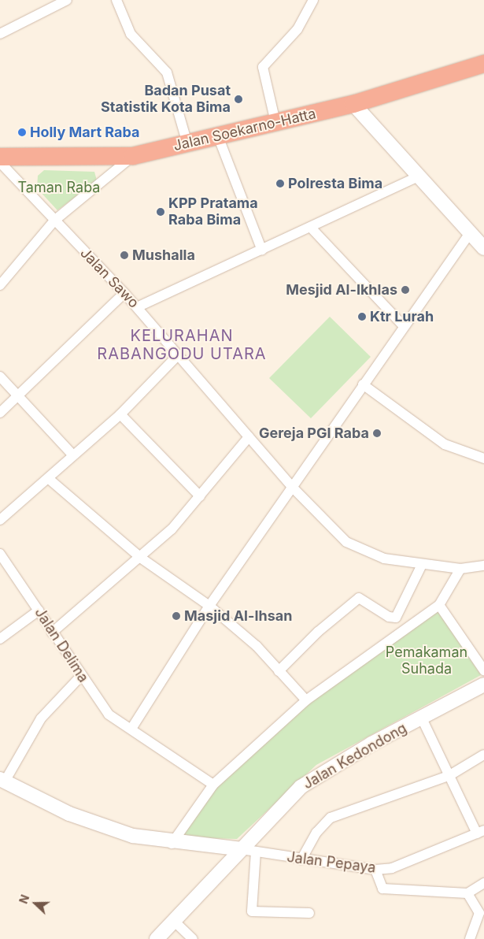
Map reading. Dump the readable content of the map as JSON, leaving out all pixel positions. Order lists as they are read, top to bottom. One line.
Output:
{"streets":{"highway":["Jalan Soekarno-Hatta"],"street":["Jalan Sawo","Jalan Delima","Jalan Kedondong","Jalan Pepaya"]},"crossings":[["Jalan Kedondong","Jalan Pepaya"]],"districts":["KELURAHAN RABANGODU UTARA"],"parks":["Taman Raba","Pemakaman Suhada"],"places":["Badan Pusat Statistik Kota Bima","Holly Mart Raba","Polresta Bima","KPP Pratama Raba Bima","Mushalla","Mesjid Al-Ikhlas","Ktr Lurah","Gereja PGI Raba","Masjid Al-Ihsan"],"north":"left"}
